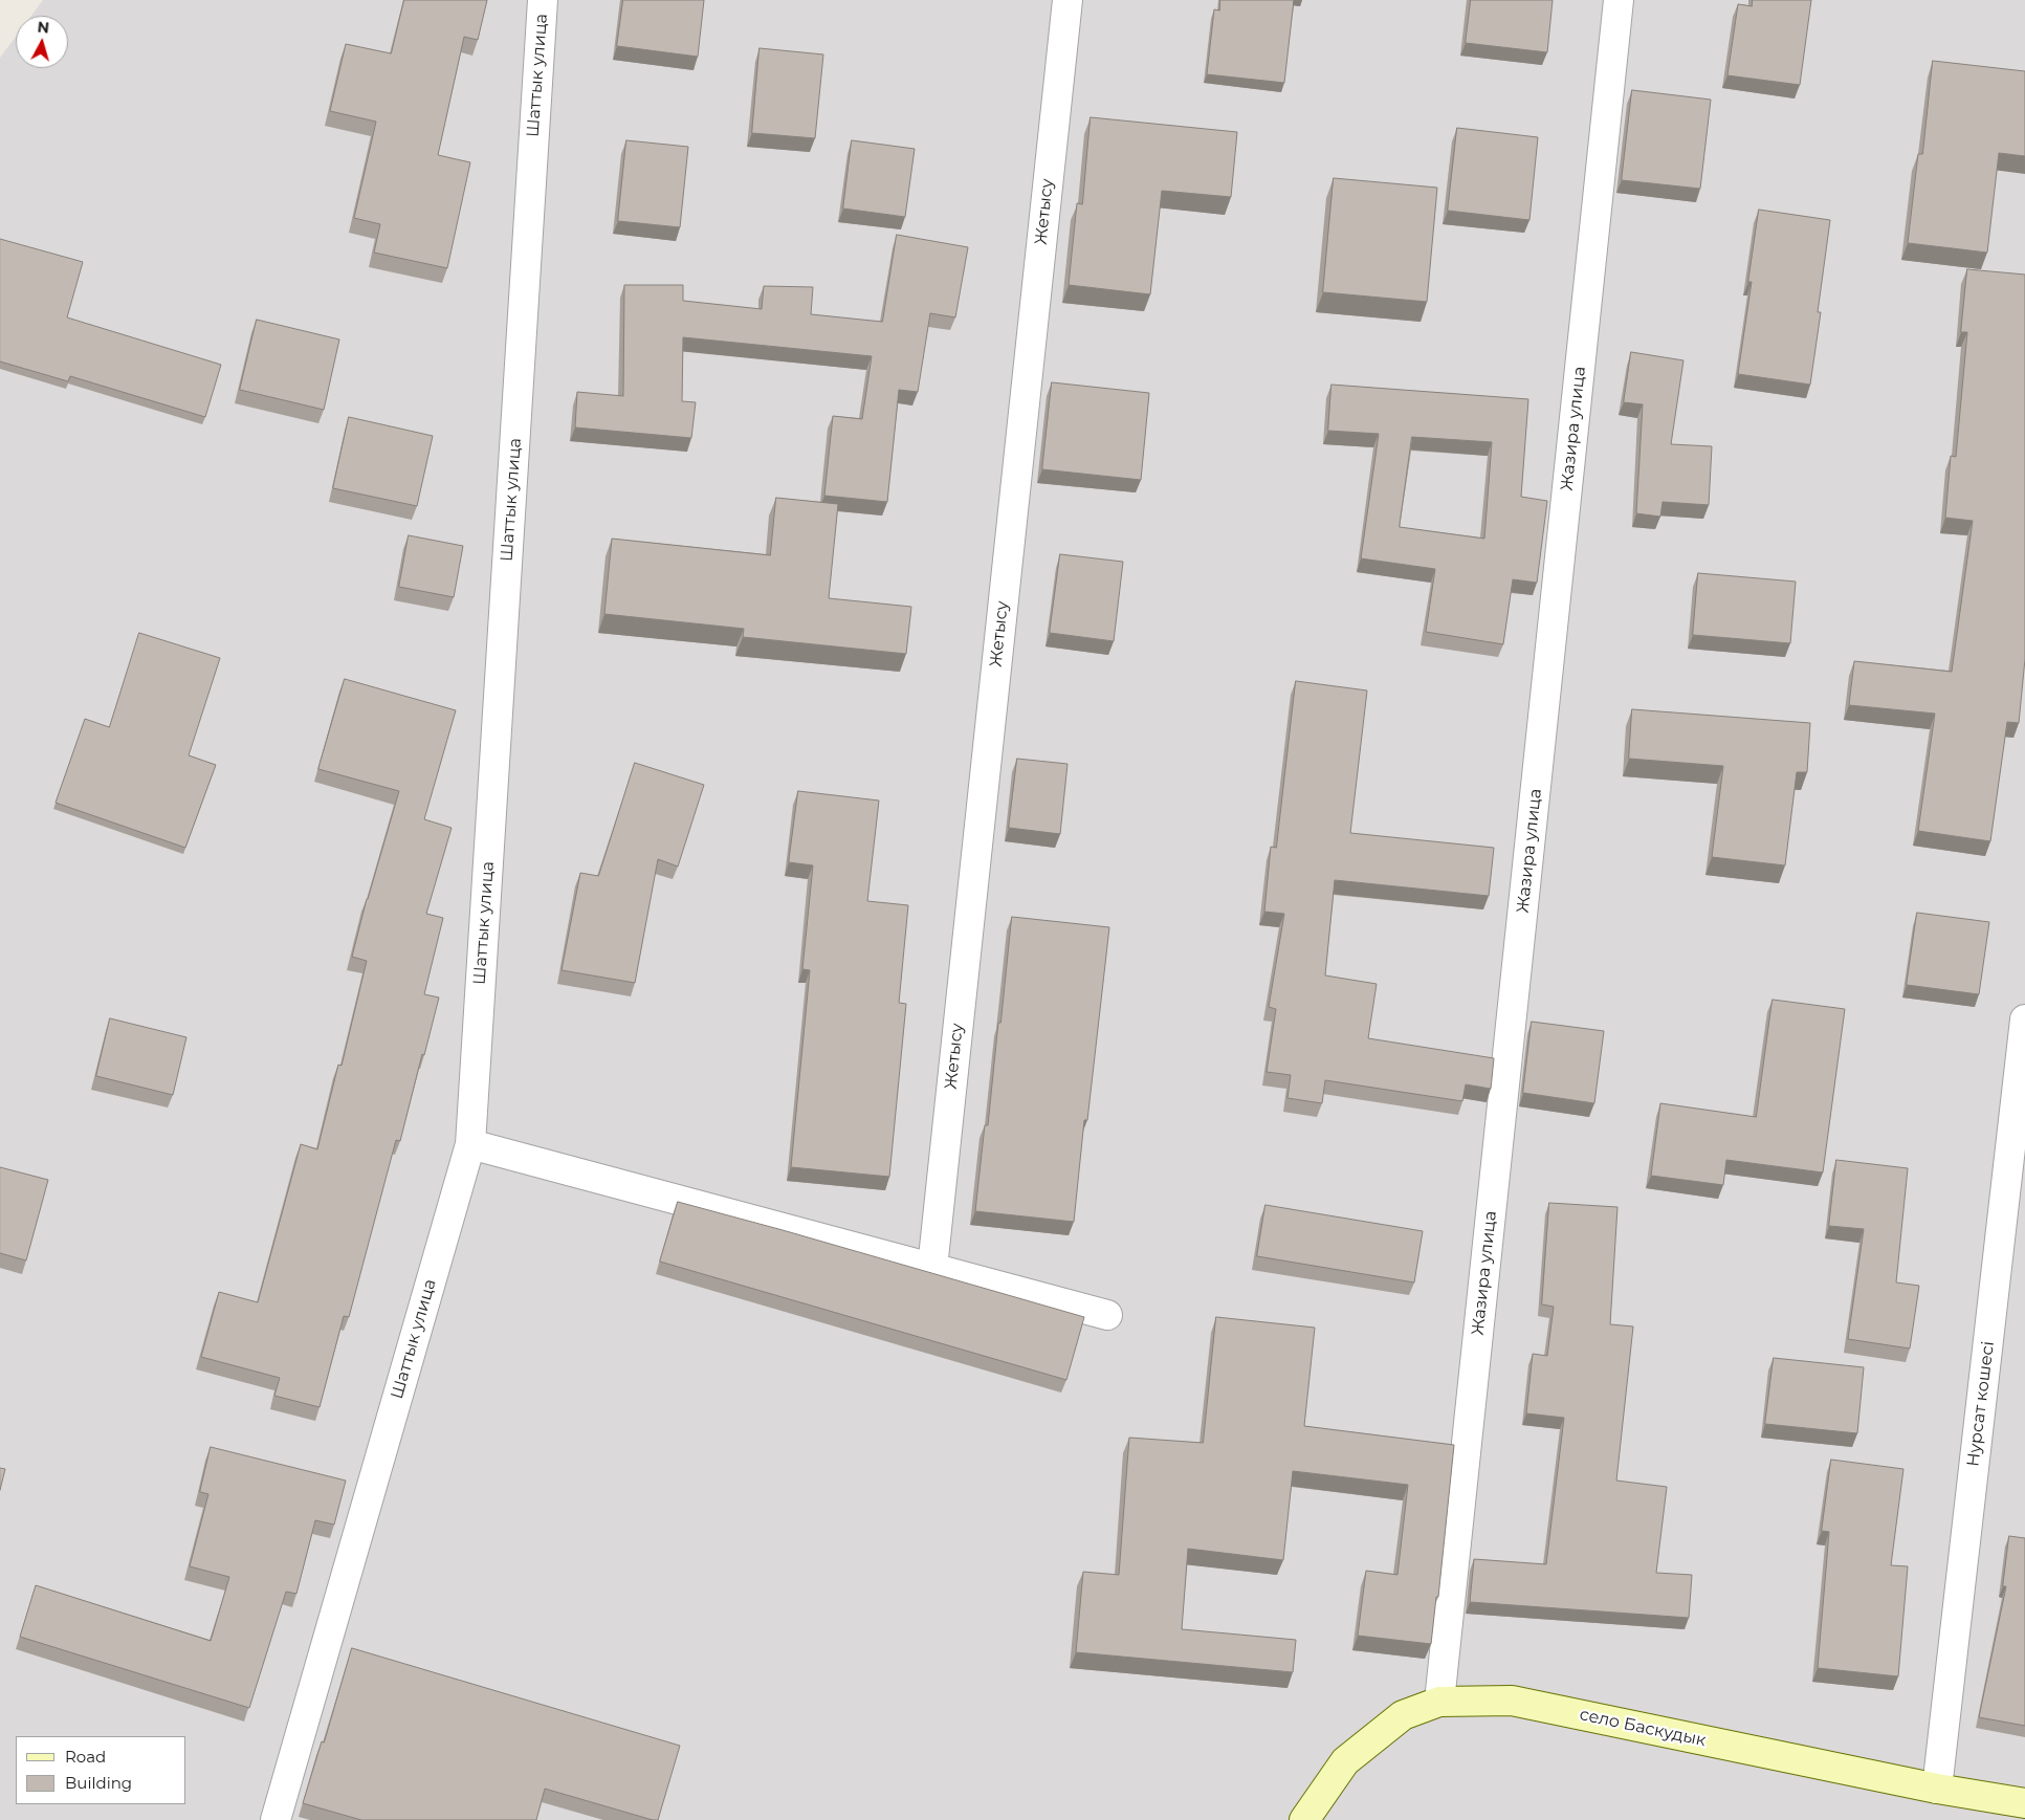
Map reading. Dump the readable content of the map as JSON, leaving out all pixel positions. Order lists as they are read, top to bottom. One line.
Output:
{"streets":{"street":["Шаттык улица","Жетысу","Жазира улица","Нурсат кошесi","село Баскудык"]},"crossings":[["Жазира улица","село Баскудык"],["Нурсат кошесi","село Баскудык"]],"legend":["Road","Building"],"north":"top"}
